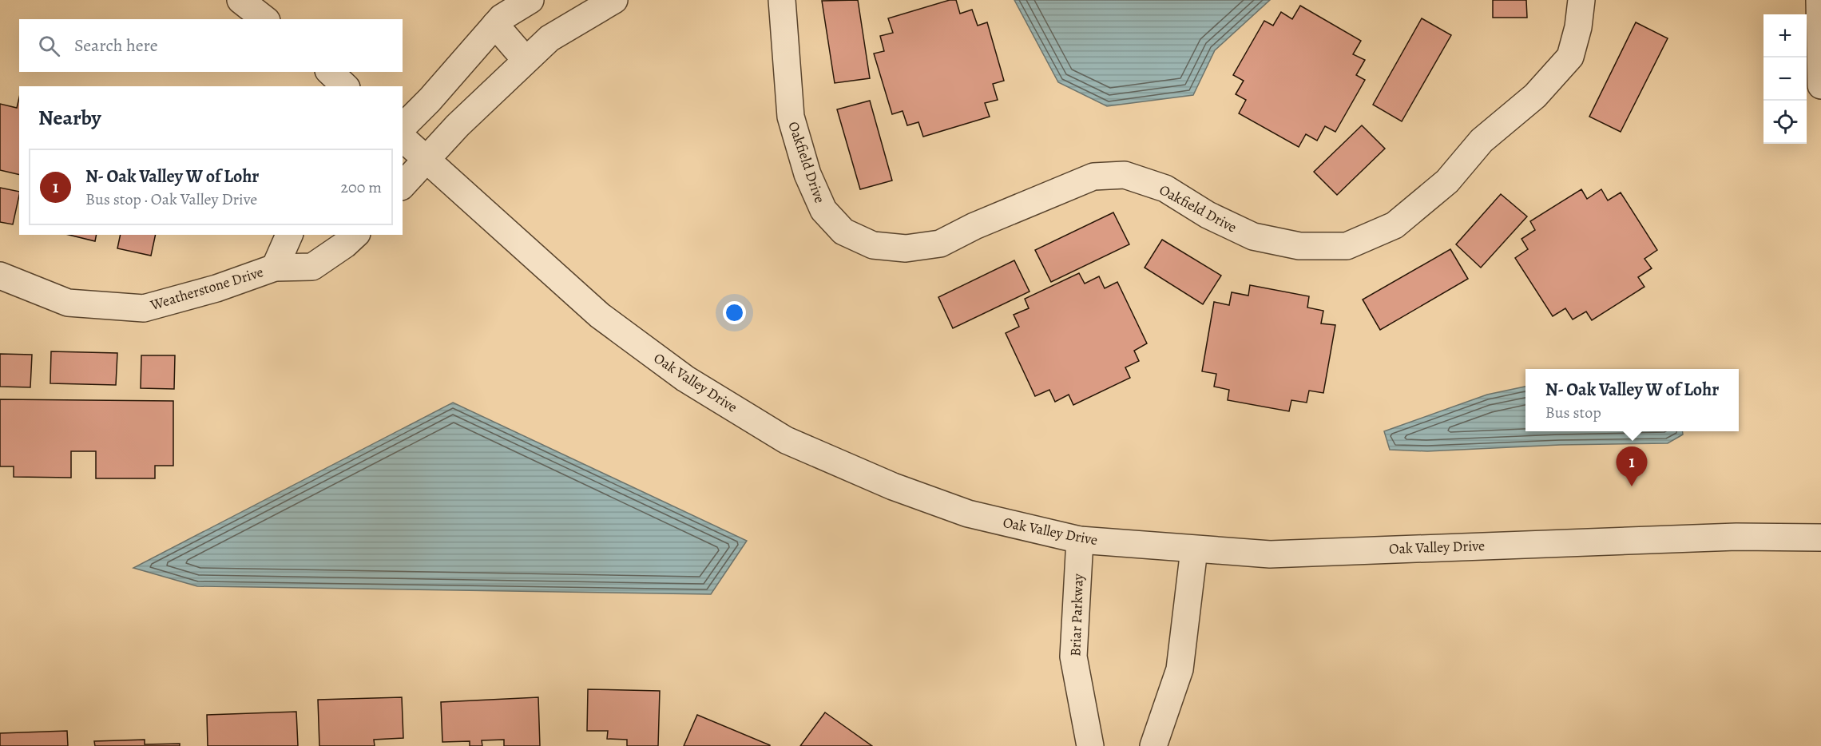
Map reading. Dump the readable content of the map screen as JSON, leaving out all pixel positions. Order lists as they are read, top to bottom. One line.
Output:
{"streets":{"street":["Oakfield Drive","Weatherstone Drive","Oak Valley Drive","Briar Parkway"]},"crossings":[["Oak Valley Drive","Briar Parkway"]],"page":{"map_buttons":["+","−"],"search":"Search here","heading":"Nearby","list":[{"mark":"1","name":"N- Oak Valley W of Lohr","note":"Bus stop · Oak Valley Drive","value":"200 m"}],"popup":["N- Oak Valley W of Lohr","Bus stop"],"pins":"1"}}
